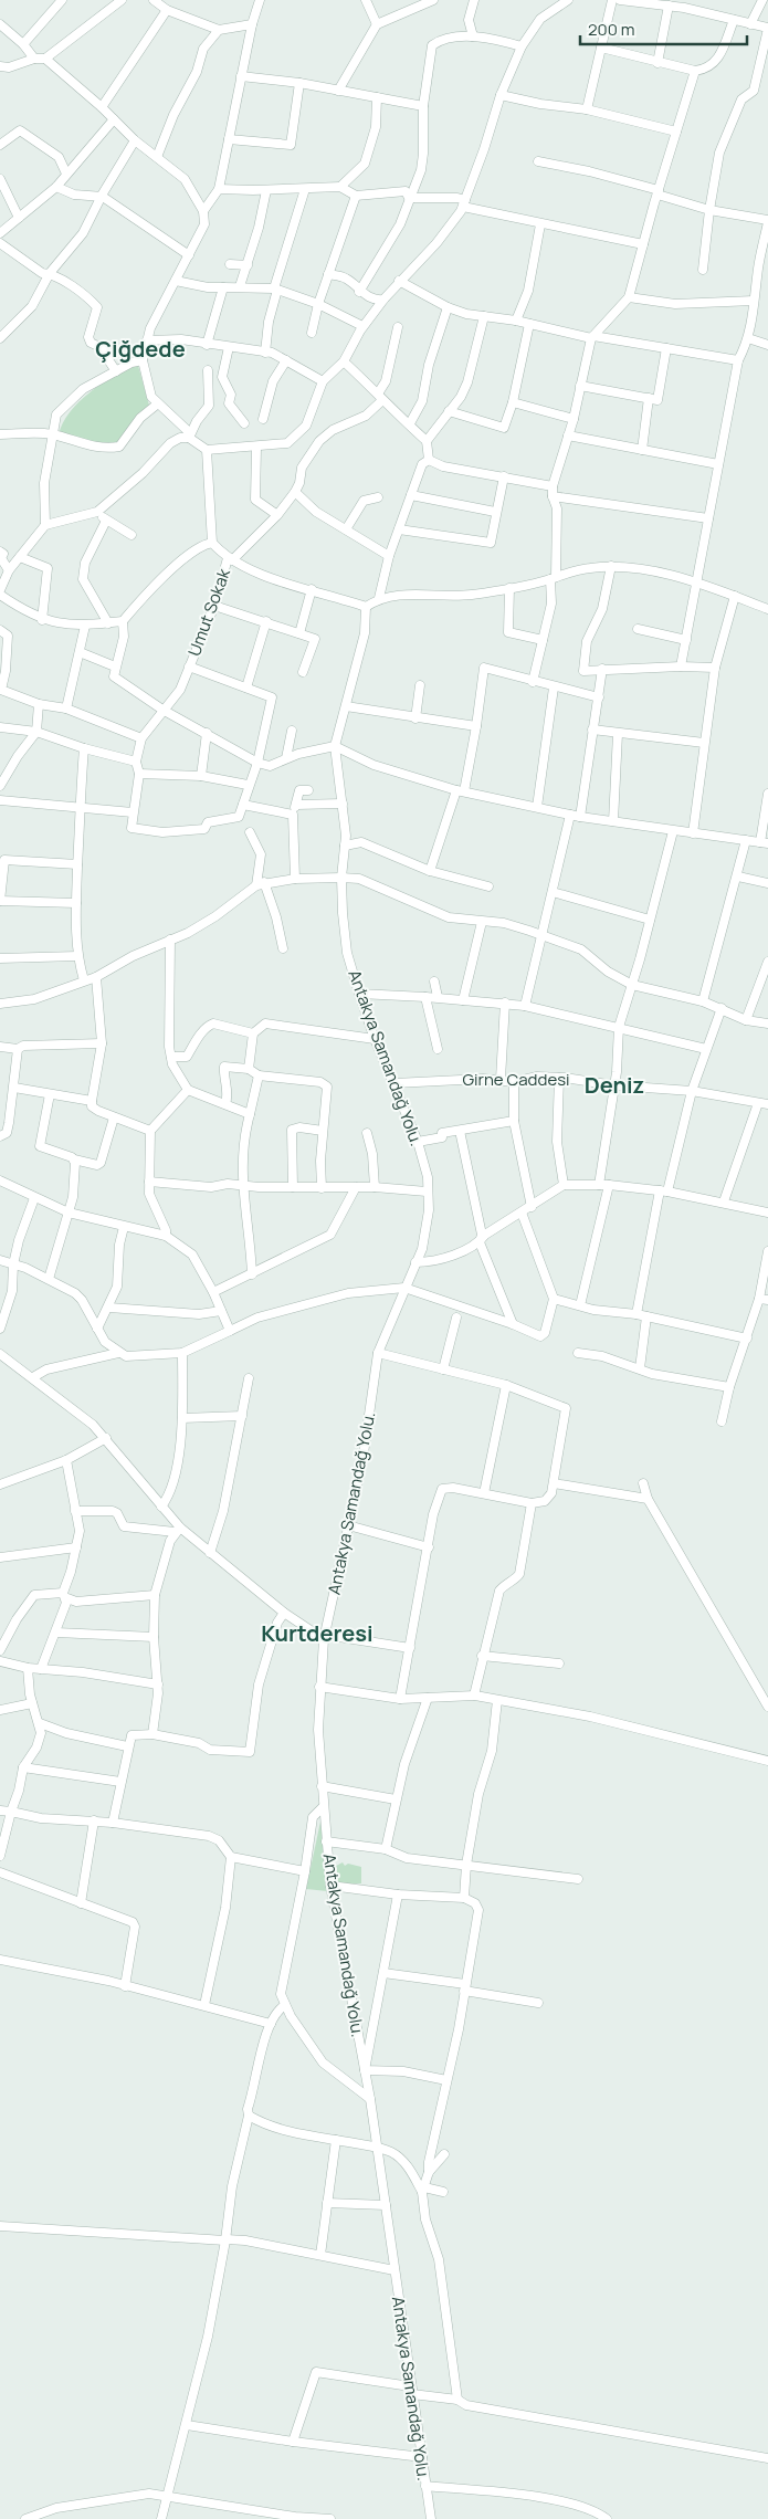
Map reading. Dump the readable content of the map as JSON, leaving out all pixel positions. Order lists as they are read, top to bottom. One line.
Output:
{"streets":{"street":["Umut Sokak","Antakya Samandağ Yolu.","Girne Caddesi"]},"crossings":[["Antakya Samandağ Yolu.","Girne Caddesi"]],"districts":["Çiğdede","Deniz","Kurtderesi"],"scale_bar":"200 m"}
